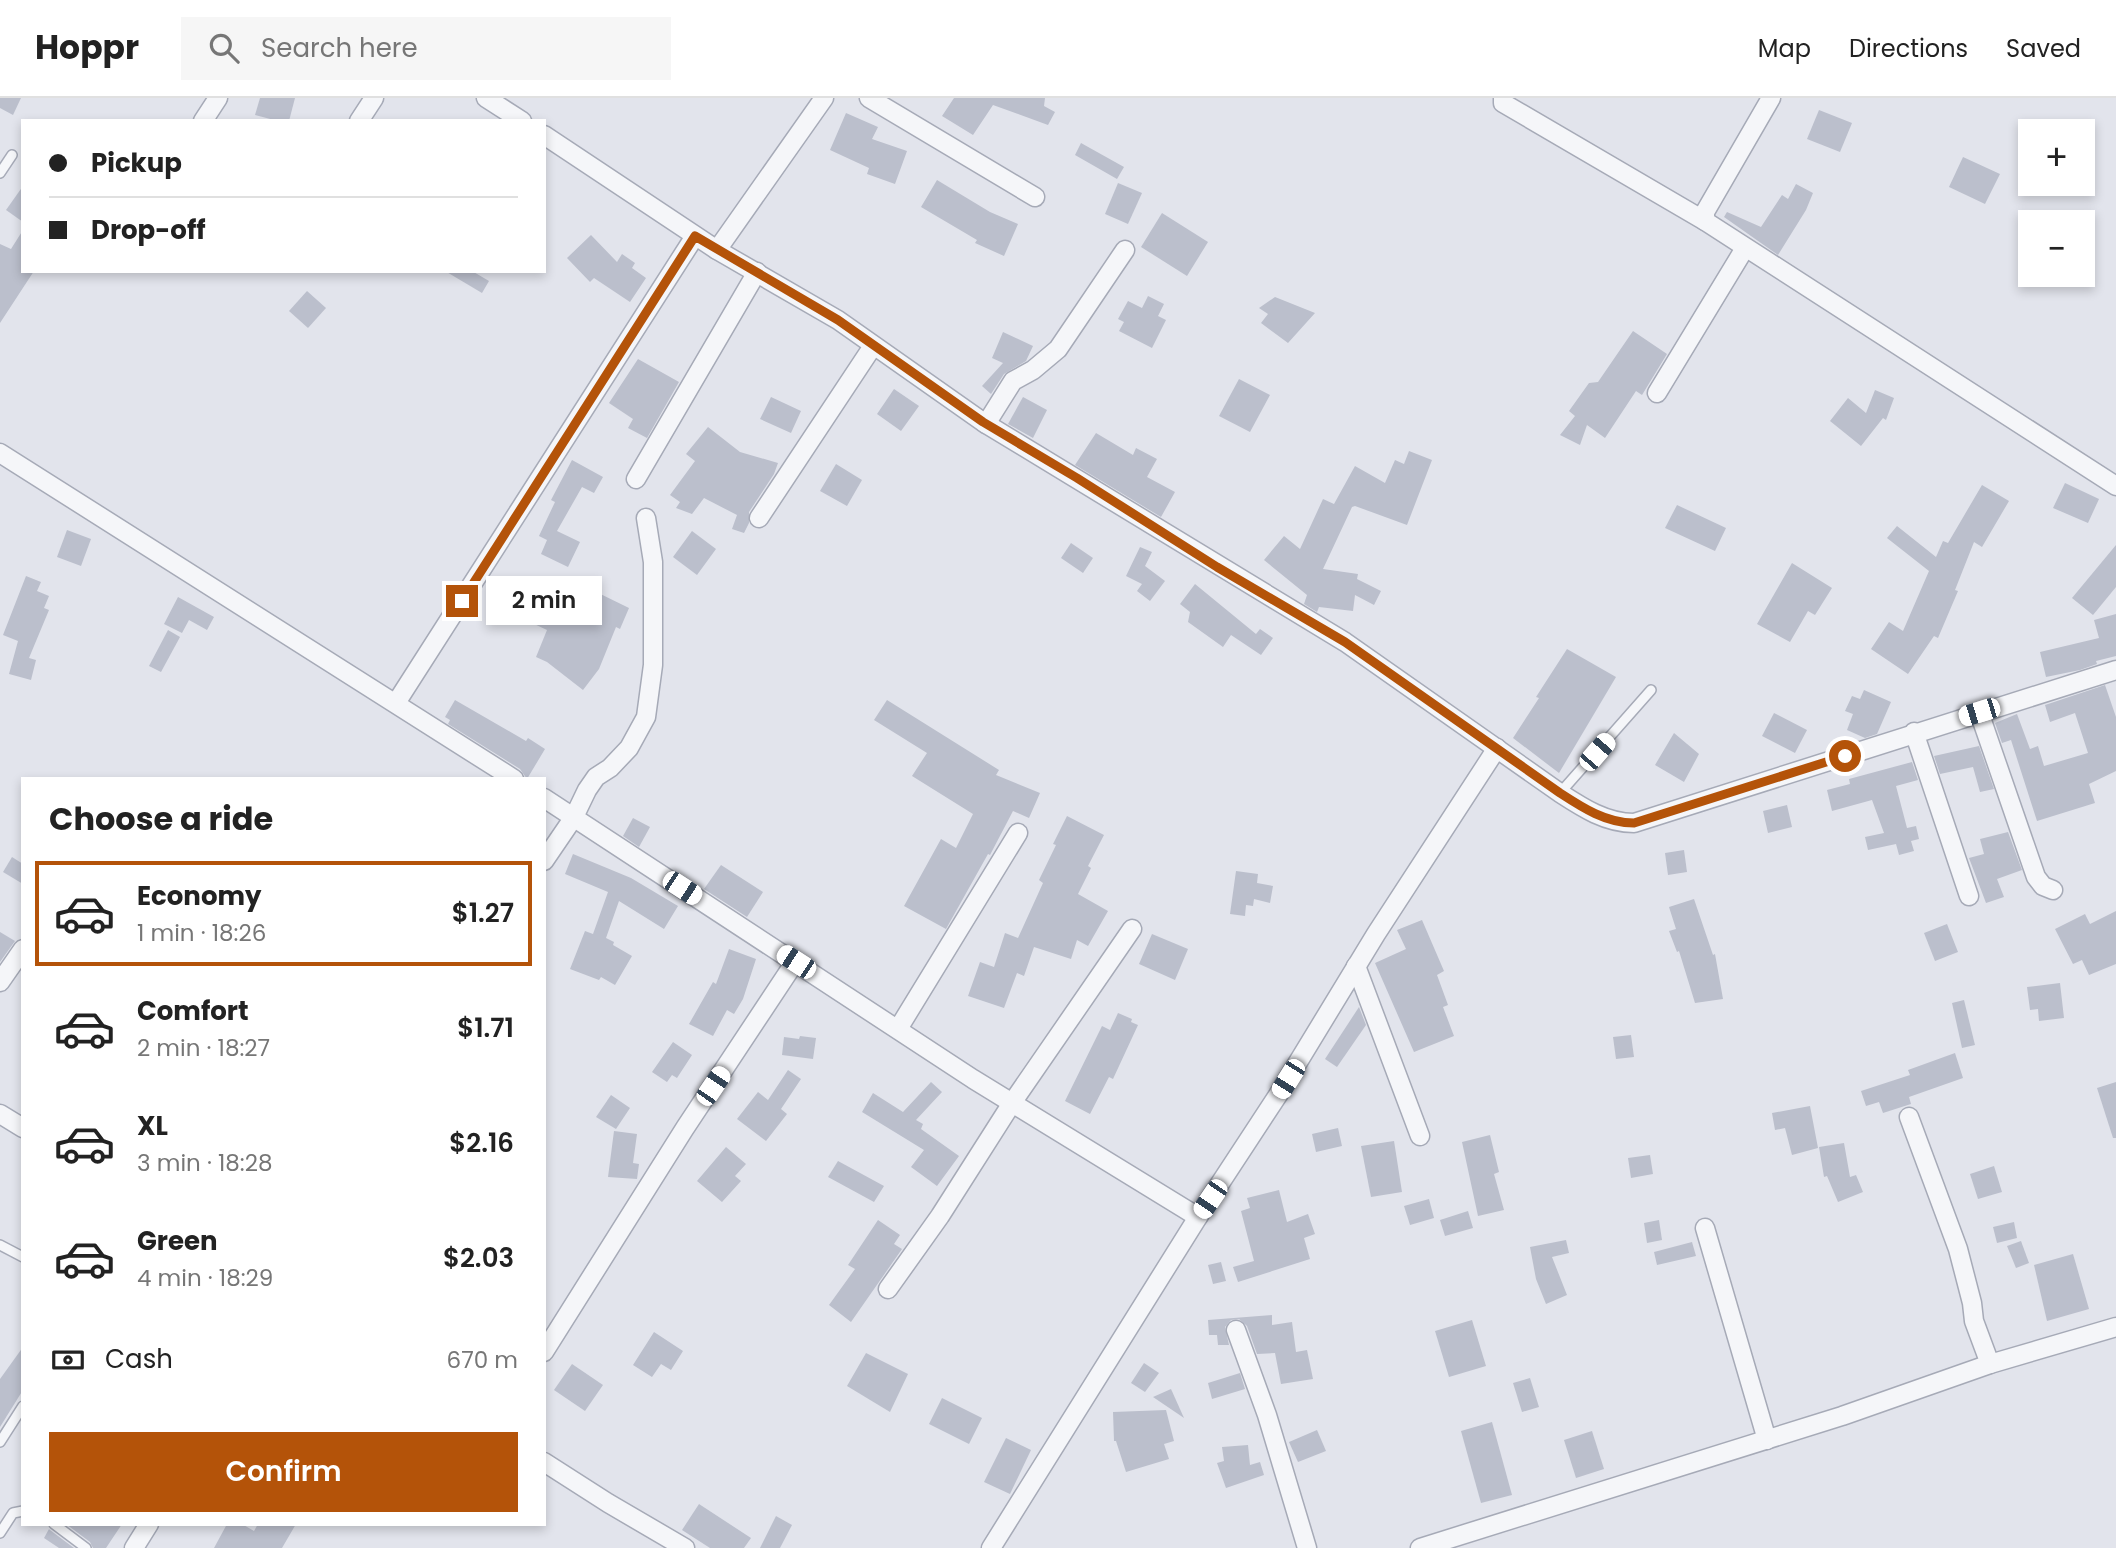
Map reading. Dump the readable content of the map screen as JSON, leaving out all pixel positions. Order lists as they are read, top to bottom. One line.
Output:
{"page":{"header":"Hoppr","search":"Search here","nav":["Map","Directions","Saved"],"map_buttons":["+","−"],"banner":["Pickup","Drop-off"],"bubble":"2 min","heading":"Choose a ride","list":[{"name":"Economy","note":"1 min · 18:26","value":"$1.27"},{"name":"Comfort","note":"2 min · 18:27","value":"$1.71"},{"name":"XL","note":"3 min · 18:28","value":"$2.16"},{"name":"Green","note":"4 min · 18:29","value":"$2.03"}],"pay":["Cash","670 m"],"buttons":"Confirm"}}
